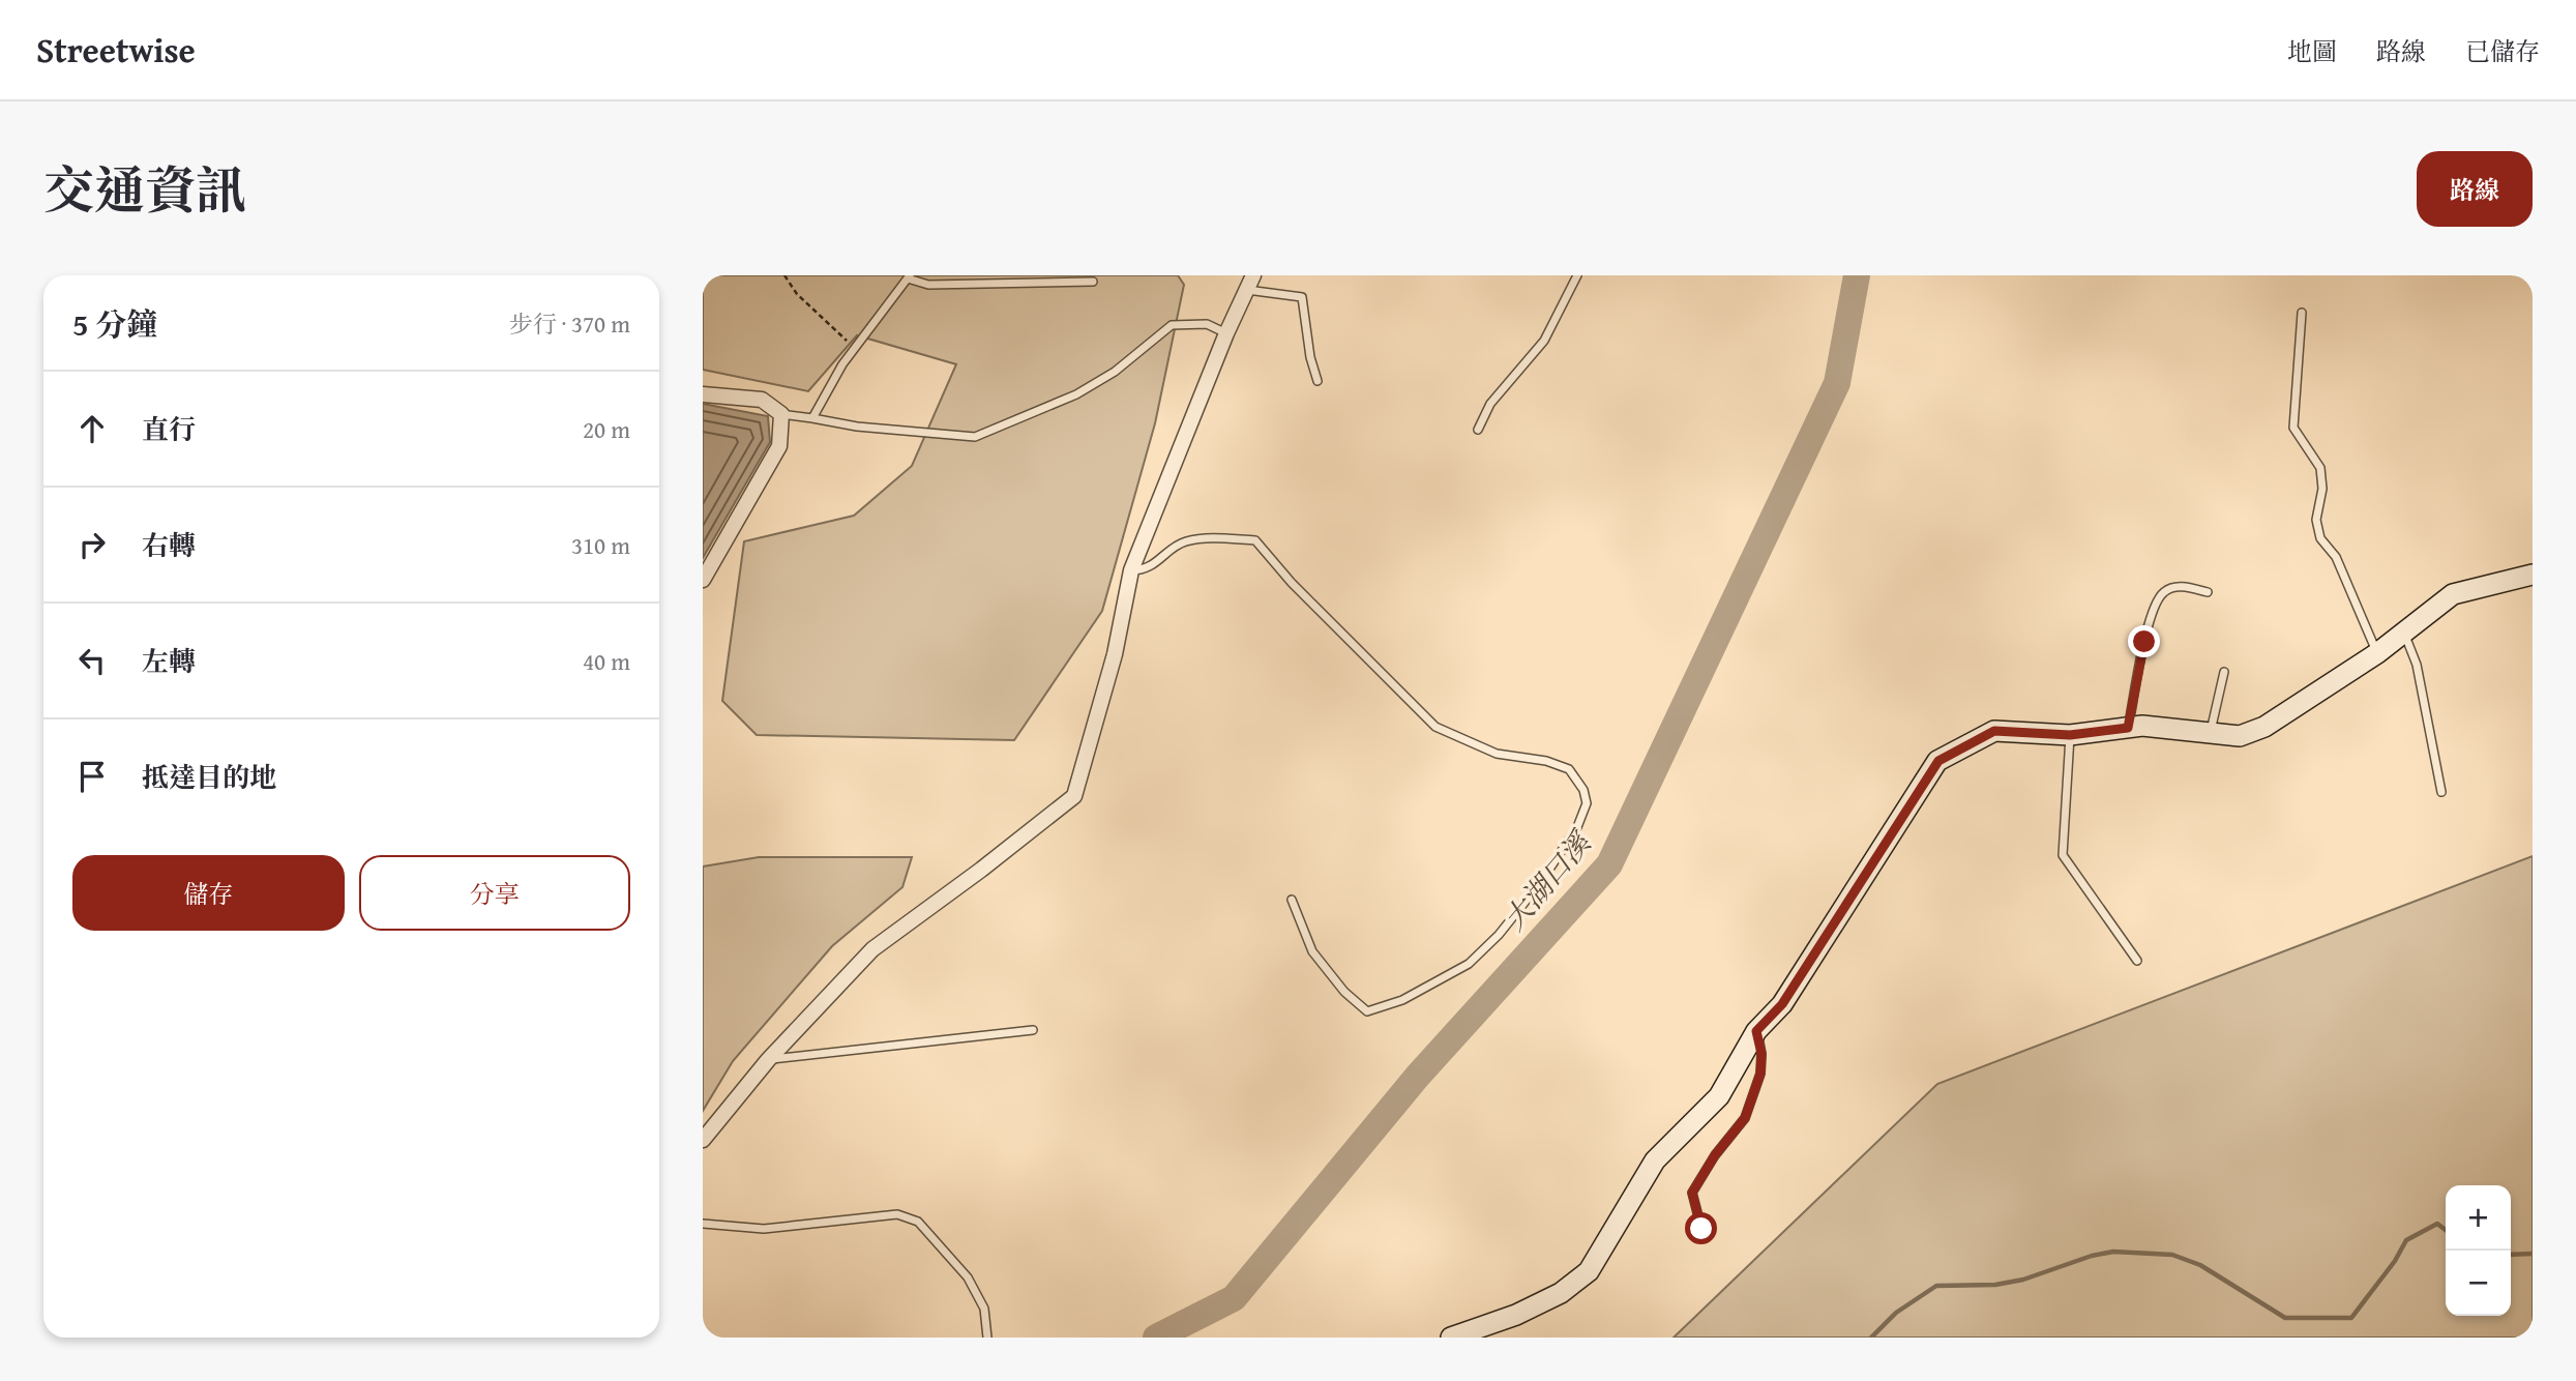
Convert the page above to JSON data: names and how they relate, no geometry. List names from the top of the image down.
{
  "water": ["大湖口溪"],
  "page": {
    "header": "Streetwise",
    "nav": ["地圖", "路線", "已儲存"],
    "title": "交通資訊",
    "buttons": [
      "路線",
      ["儲存", "分享"]
    ],
    "heading": ["5 分鐘", "步行 · 370 m"],
    "list": [
      ["直行", "20 m"],
      ["右轉", "310 m"],
      ["左轉", "40 m"],
      "抵達目的地"
    ],
    "map_buttons": ["+", "−"]
  }
}
